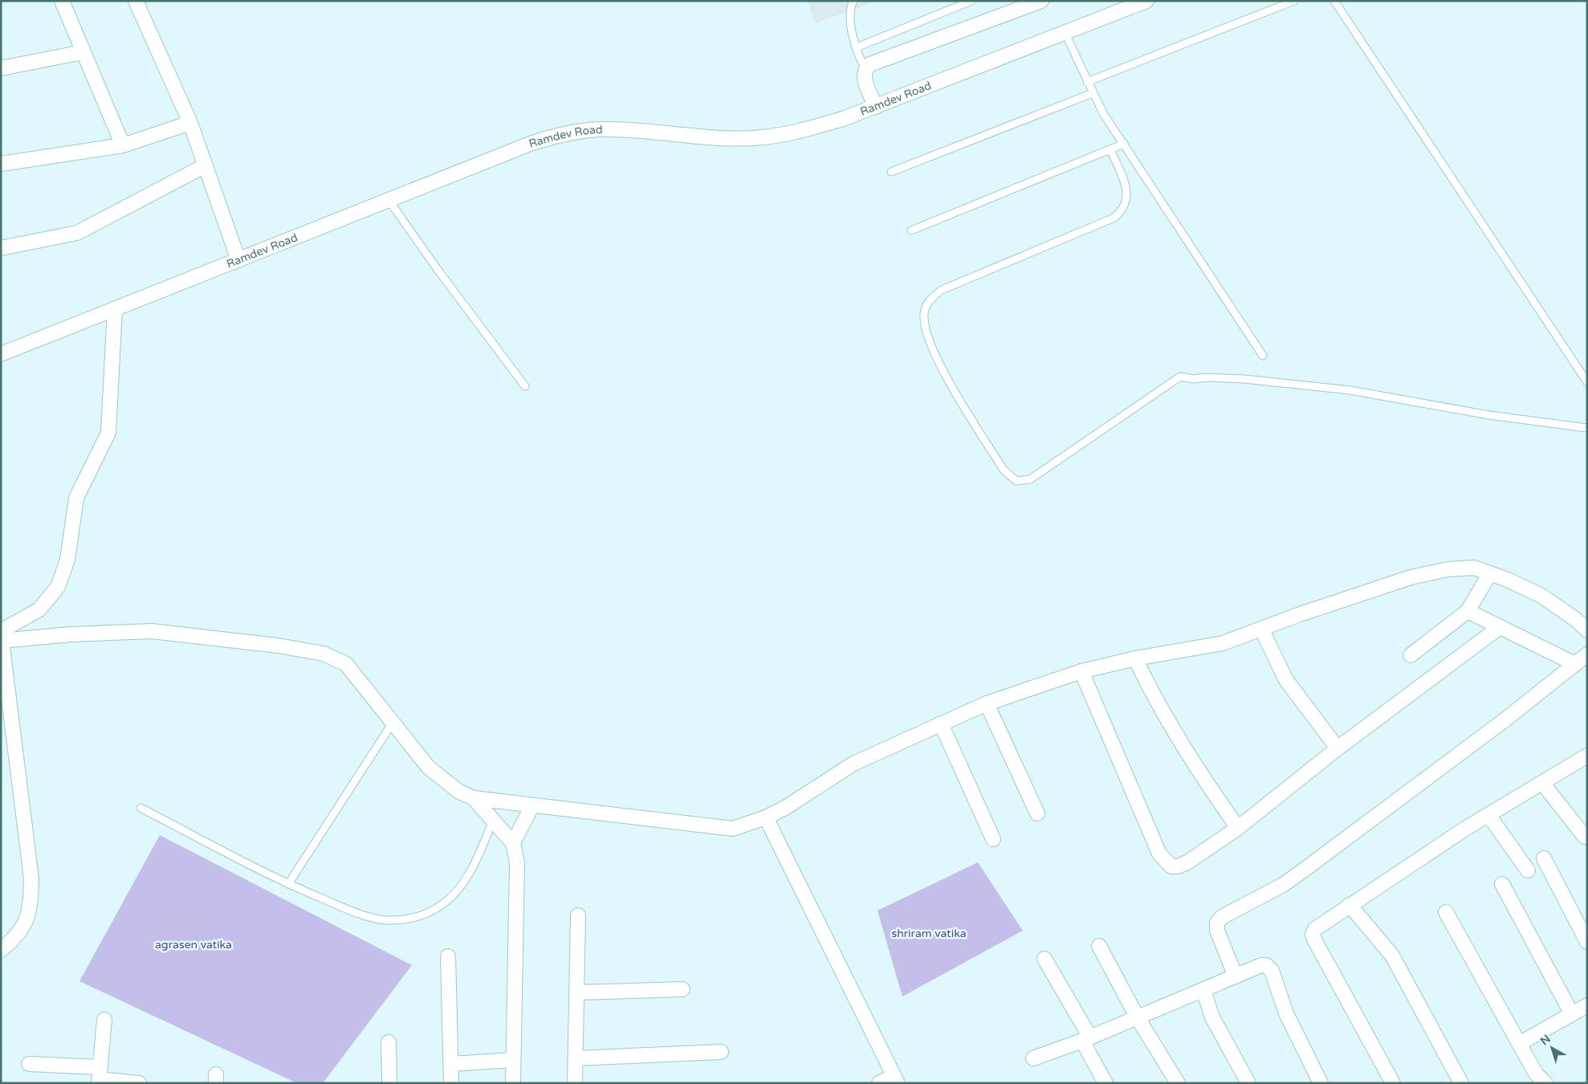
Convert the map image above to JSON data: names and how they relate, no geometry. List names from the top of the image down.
{
  "streets": {
    "street": ["Ramdev Road"]
  },
  "parks": ["shriram vatika", "agrasen vatika"],
  "north": "top left"
}
